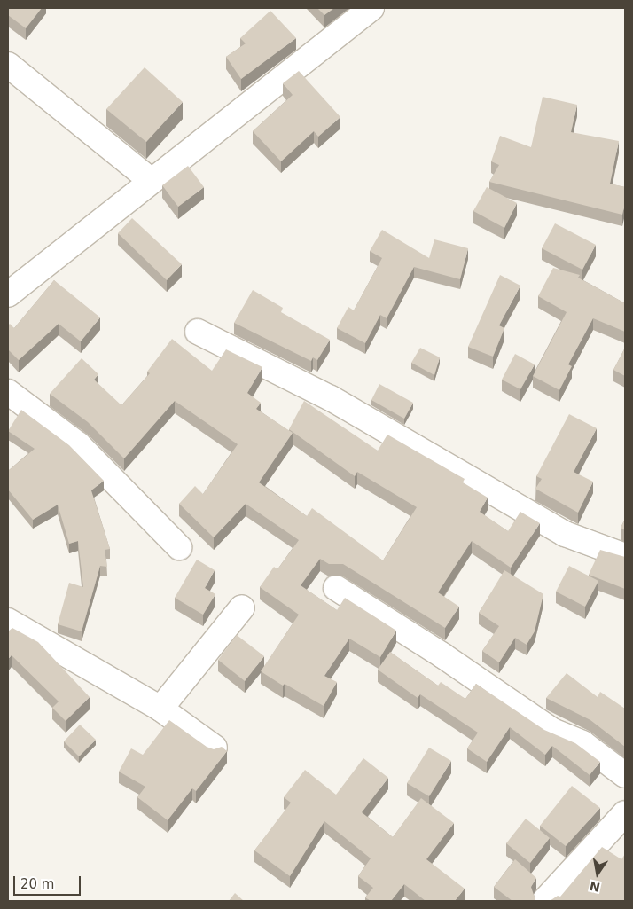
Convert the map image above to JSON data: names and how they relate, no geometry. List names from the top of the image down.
{
  "scale_bar": "20 m",
  "north": "bottom"
}
